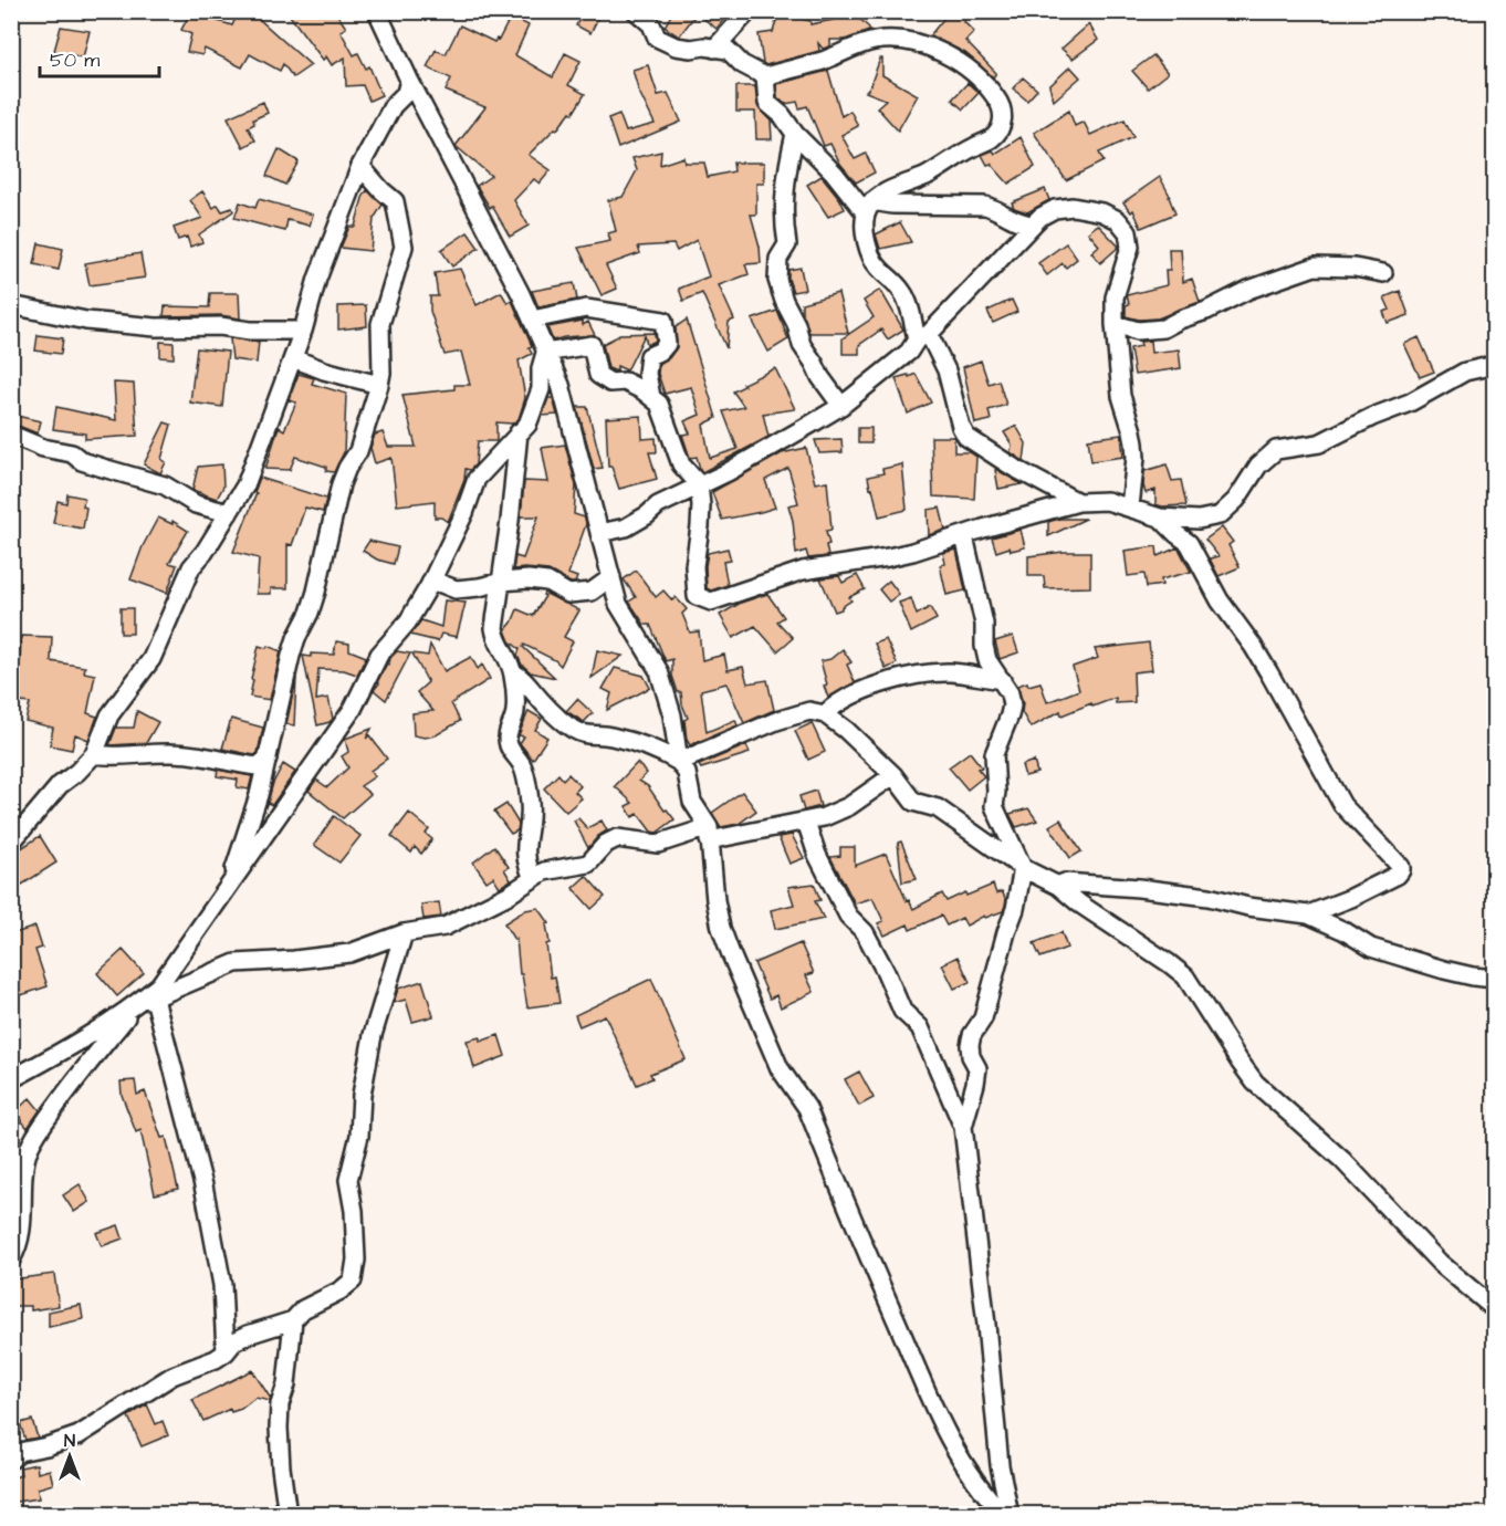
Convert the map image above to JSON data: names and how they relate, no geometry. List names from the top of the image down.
{
  "scale_bar": "50 m",
  "north": "top"
}
